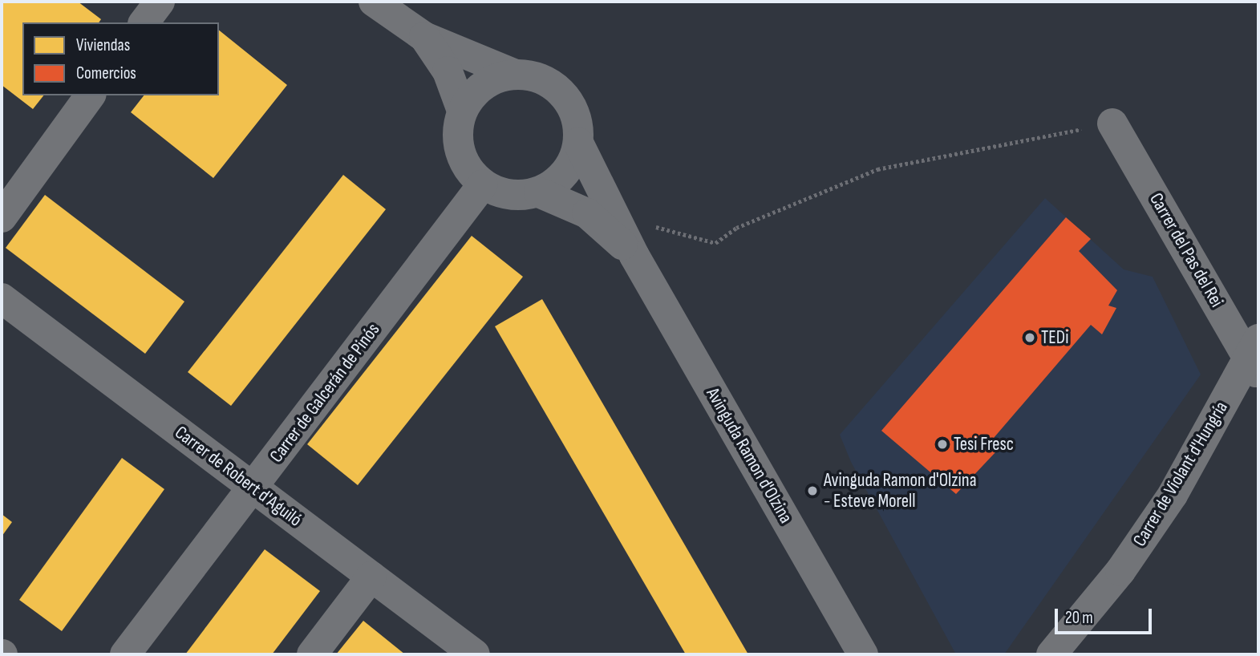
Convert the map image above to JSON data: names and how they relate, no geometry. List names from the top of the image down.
{
  "streets": {
    "street": [
      "Carrer del Pas del Rei",
      "Carrer de Galcerán de Pinós",
      "Avinguda Ramon d'Olzina",
      "Carrer de Violant d'Hungría",
      "Carrer de Robert d'Aguiló"
    ]
  },
  "crossings": [
    ["Carrer del Pas del Rei", "Carrer de Violant d'Hungría"],
    ["Carrer de Galcerán de Pinós", "Avinguda Ramon d'Olzina"],
    ["Carrer de Galcerán de Pinós", "Carrer de Robert d'Aguiló"]
  ],
  "places": ["TEDi", "Tesi Fresc", "Avinguda Ramon d'Olzina - Esteve Morell"],
  "legend": ["Viviendas", "Comercios"],
  "scale_bar": "20 m"
}
